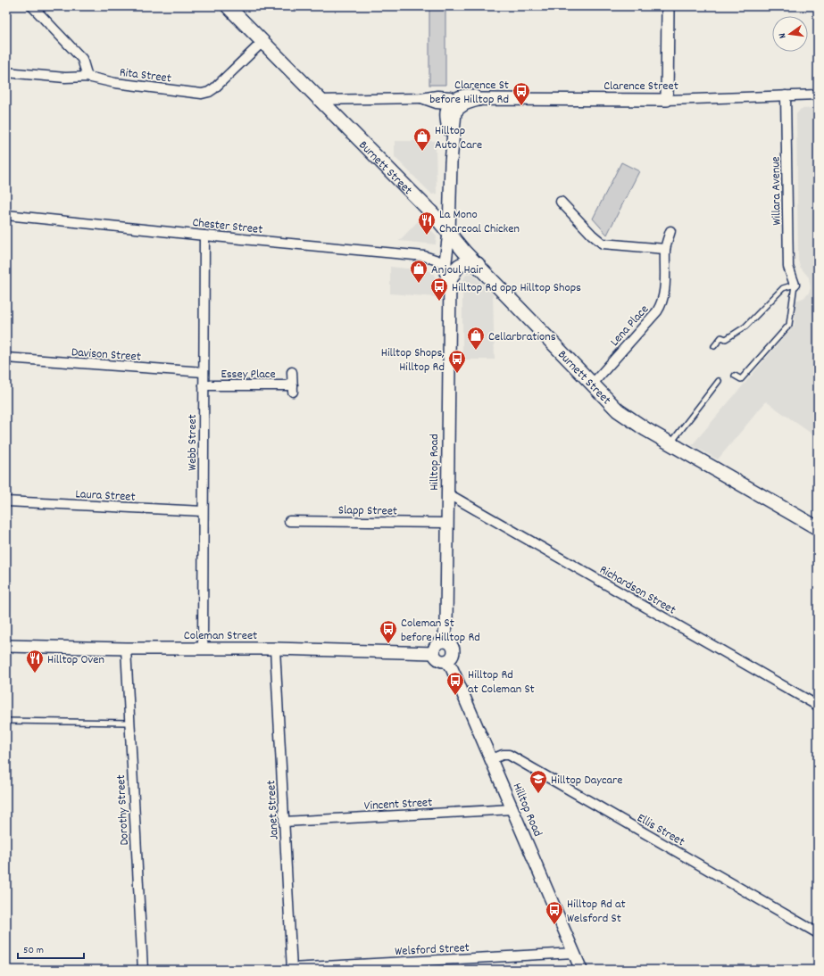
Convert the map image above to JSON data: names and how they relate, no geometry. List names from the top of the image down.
{
  "streets": {
    "main road": ["Burnett Street"],
    "street": [
      "Rita Street",
      "Clarence Street",
      "Willara Avenue",
      "Chester Street",
      "Lena Place",
      "Davison Street",
      "Essey Place",
      "Webb Street",
      "Hilltop Road",
      "Laura Street",
      "Slapp Street",
      "Richardson Street",
      "Coleman Street",
      "Vincent Street",
      "Dorothy Street",
      "Janet Street",
      "Ellis Street",
      "Welsford Street"
    ]
  },
  "crossings": [
    ["Rita Street", "Burnett Street"],
    ["Clarence Street", "Burnett Street"],
    ["Clarence Street", "Willara Avenue"],
    ["Clarence Street", "Hilltop Road"],
    ["Burnett Street", "Lena Place"],
    ["Burnett Street", "Hilltop Road"],
    ["Chester Street", "Webb Street"],
    ["Chester Street", "Hilltop Road"],
    ["Davison Street", "Webb Street"],
    ["Essey Place", "Webb Street"],
    ["Webb Street", "Laura Street"],
    ["Webb Street", "Coleman Street"],
    ["Hilltop Road", "Slapp Street"],
    ["Hilltop Road", "Richardson Street"],
    ["Hilltop Road", "Coleman Street"],
    ["Hilltop Road", "Vincent Street"],
    ["Hilltop Road", "Ellis Street"],
    ["Hilltop Road", "Welsford Street"],
    ["Coleman Street", "Dorothy Street"],
    ["Coleman Street", "Janet Street"],
    ["Vincent Street", "Janet Street"],
    ["Janet Street", "Welsford Street"]
  ],
  "places": {
    "bus stop": [
      "Clarence St before Hilltop Rd",
      "Hilltop Rd opp Hilltop Shops",
      "Hilltop Shops, Hilltop Rd",
      "Coleman St before Hilltop Rd",
      "Hilltop Rd at Coleman St",
      "Hilltop Rd at Welsford St"
    ],
    "shop": ["Hilltop Auto Care", "Anjoul Hair", "Cellarbrations"],
    "restaurant": ["La Mono Charcoal Chicken", "Hilltop Oven"],
    "school or university": ["Hilltop Daycare"]
  },
  "scale_bar": "50 m",
  "north": "left"
}
